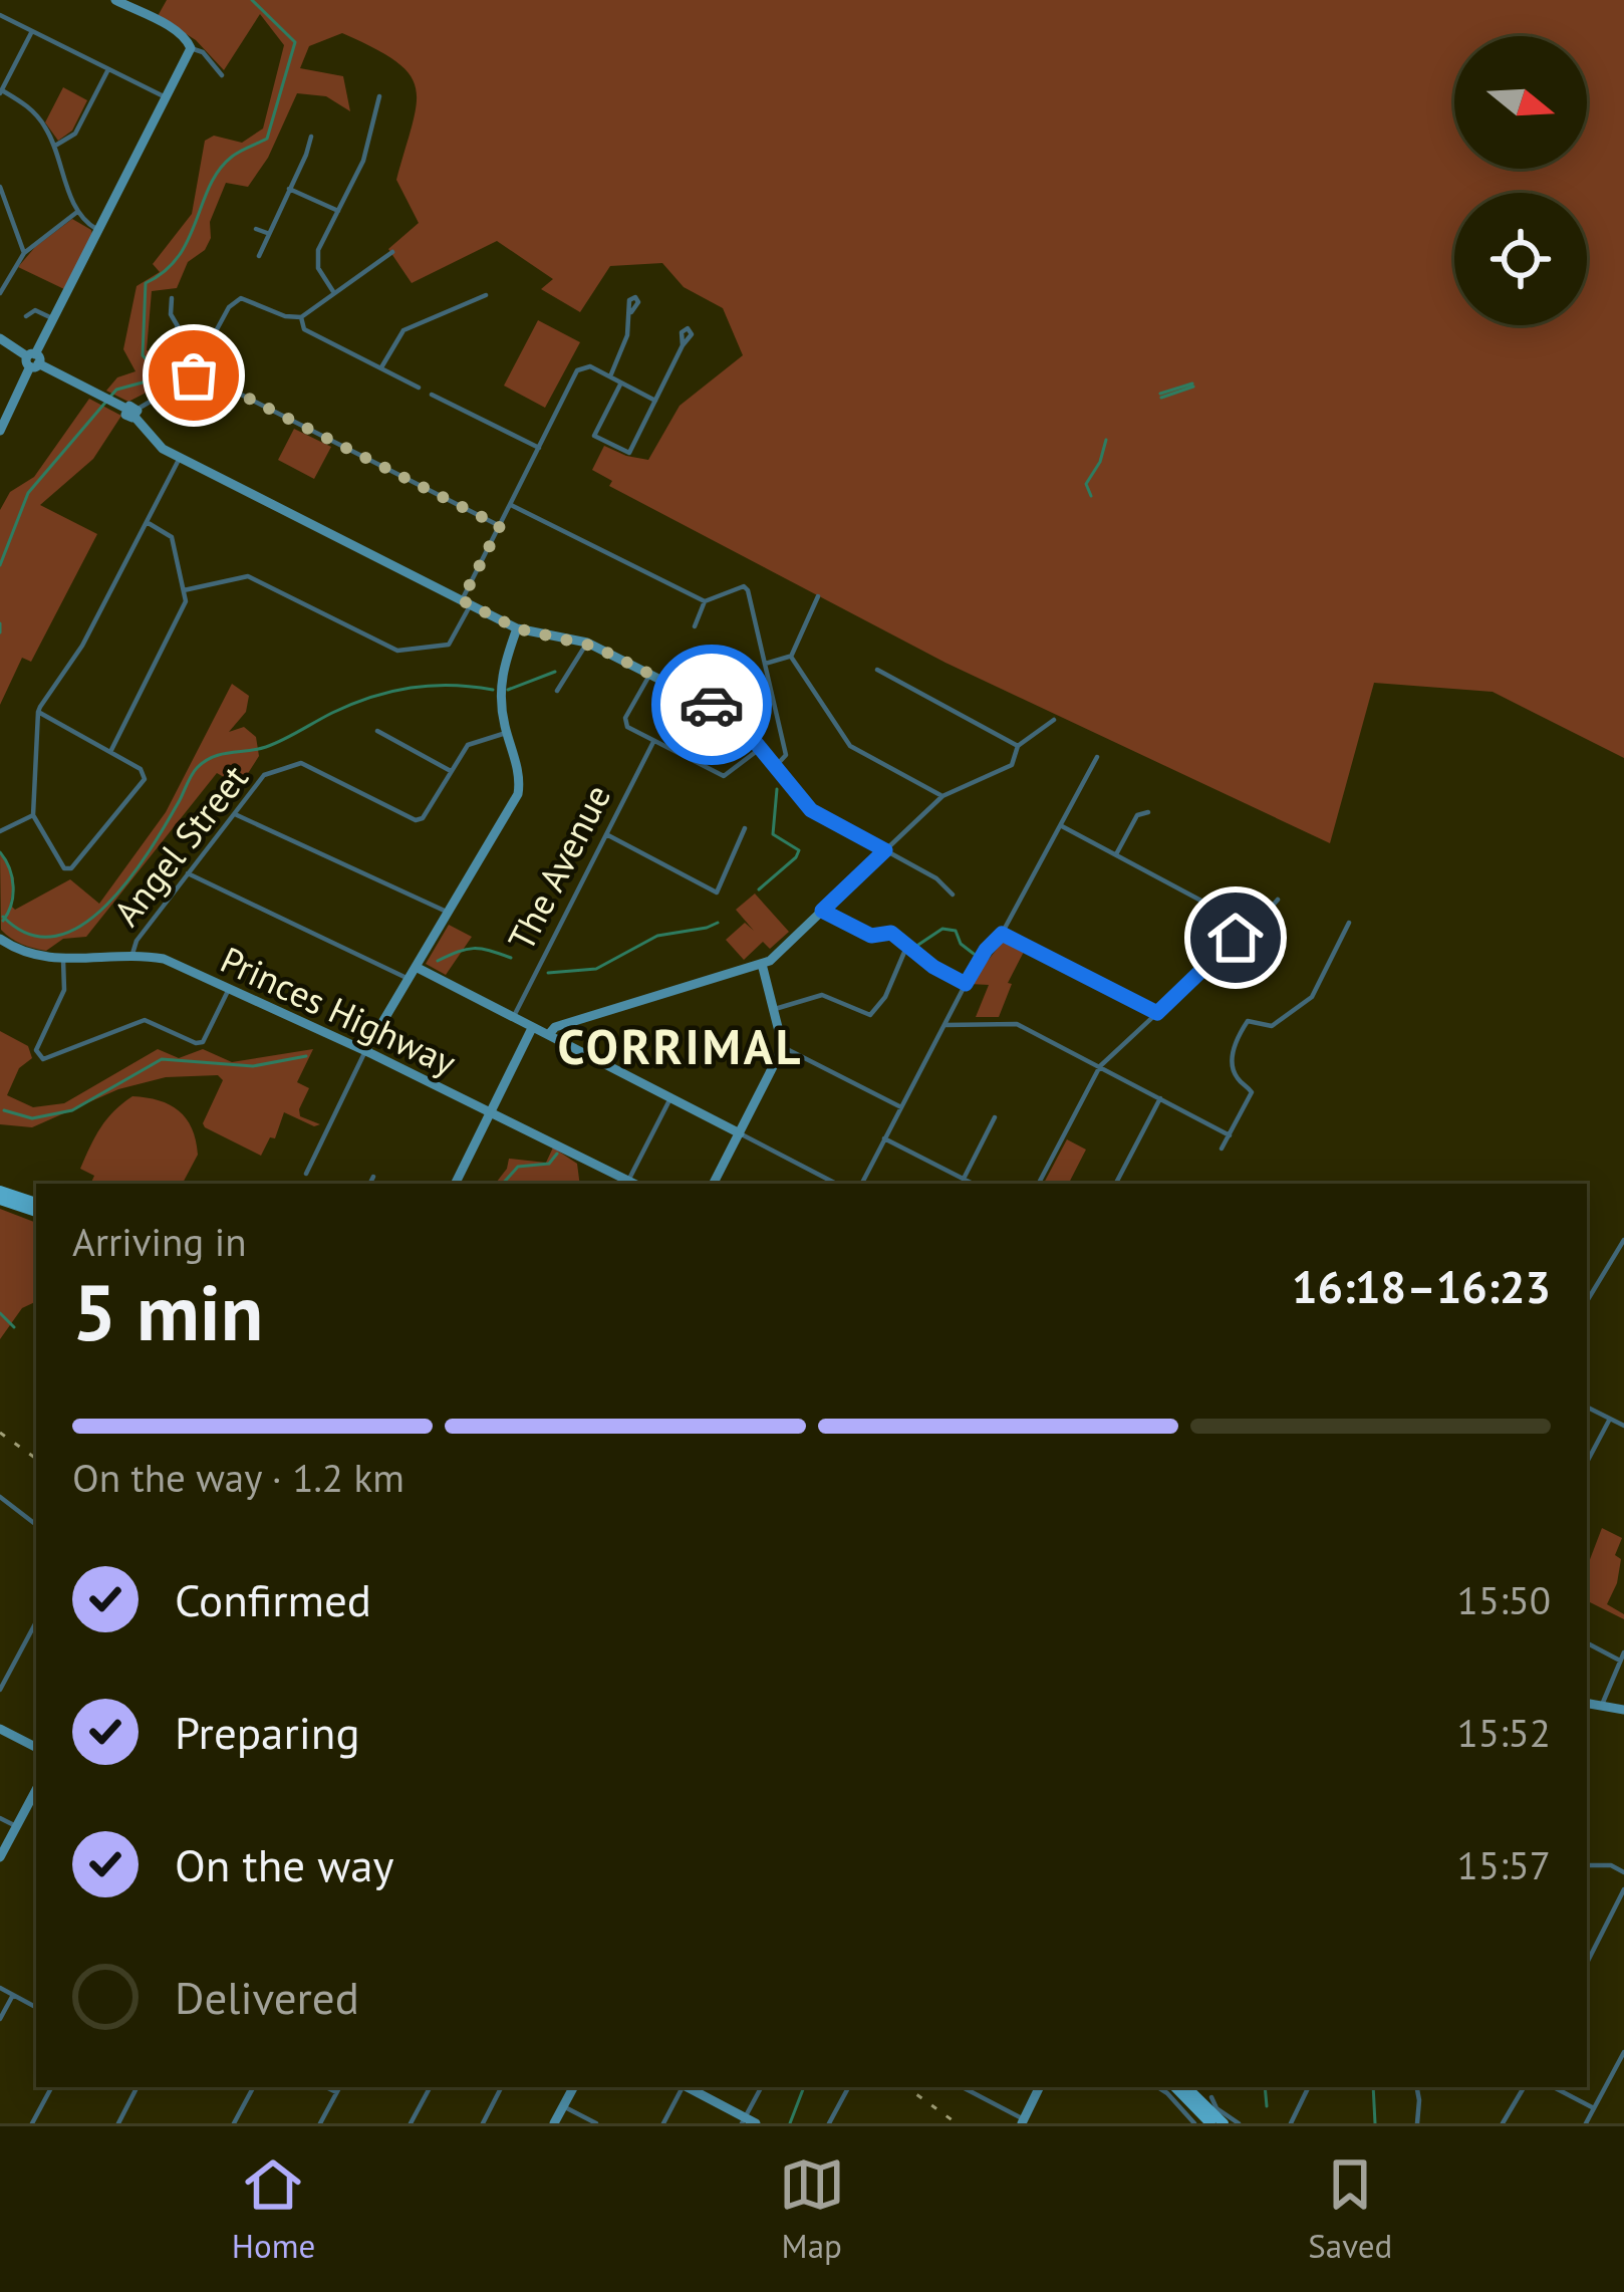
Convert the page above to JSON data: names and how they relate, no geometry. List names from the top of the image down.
{
  "streets": {
    "main road": ["Princes Highway"],
    "street": ["Angel Street", "The Avenue"]
  },
  "crossings": [
    ["Angel Street", "Princes Highway"]
  ],
  "districts": ["CORRIMAL"],
  "north": "right",
  "page": {
    "heading": ["5 min", "Arriving in", "16:18–16:23"],
    "bar": "On the way · 1.2 km",
    "list": [
      ["Confirmed", "15:50"],
      ["Preparing", "15:52"],
      ["On the way", "15:57"],
      "Delivered"
    ],
    "tabs": ["Home", "Map", "Saved"]
  }
}
